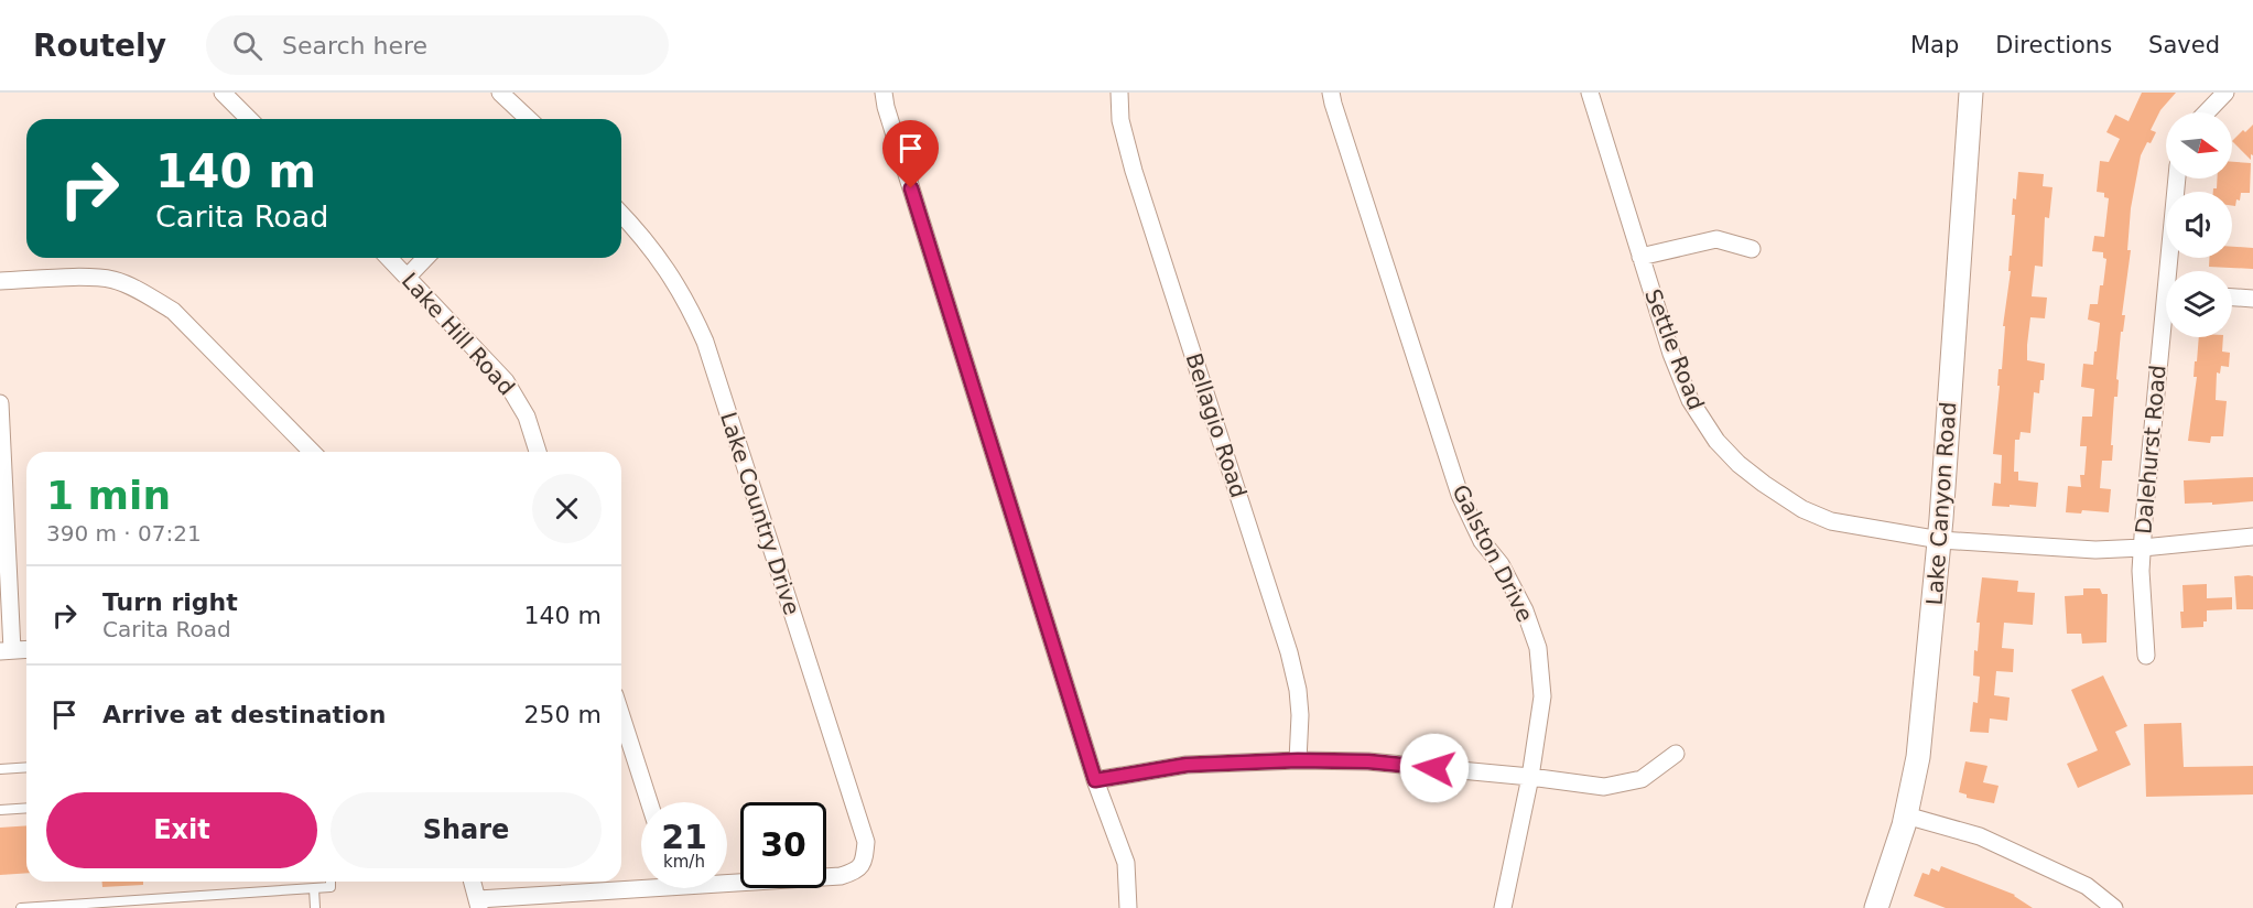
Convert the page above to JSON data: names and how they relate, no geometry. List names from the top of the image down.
{
  "streets": {
    "street": [
      "Lake Hill Road",
      "Settle Road",
      "Bellagio Road",
      "Dalehurst Road",
      "Lake Canyon Road",
      "Lake Country Drive",
      "Galston Drive"
    ]
  },
  "crossings": [
    ["Settle Road", "Dalehurst Road"],
    ["Settle Road", "Lake Canyon Road"]
  ],
  "north": "right",
  "page": {
    "header": "Routely",
    "search": "Search here",
    "nav": ["Map", "Directions", "Saved"],
    "turn": ["140 m", "Carita Road"],
    "heading": ["1 min", "390 m · 07:21"],
    "list": [
      {
        "name": "Turn right",
        "note": "Carita Road",
        "value": "140 m"
      },
      {
        "name": "Arrive at destination",
        "value": "250 m"
      }
    ],
    "buttons": ["Exit", "Share"],
    "speed": "21 km/h",
    "limit": "30"
  }
}
